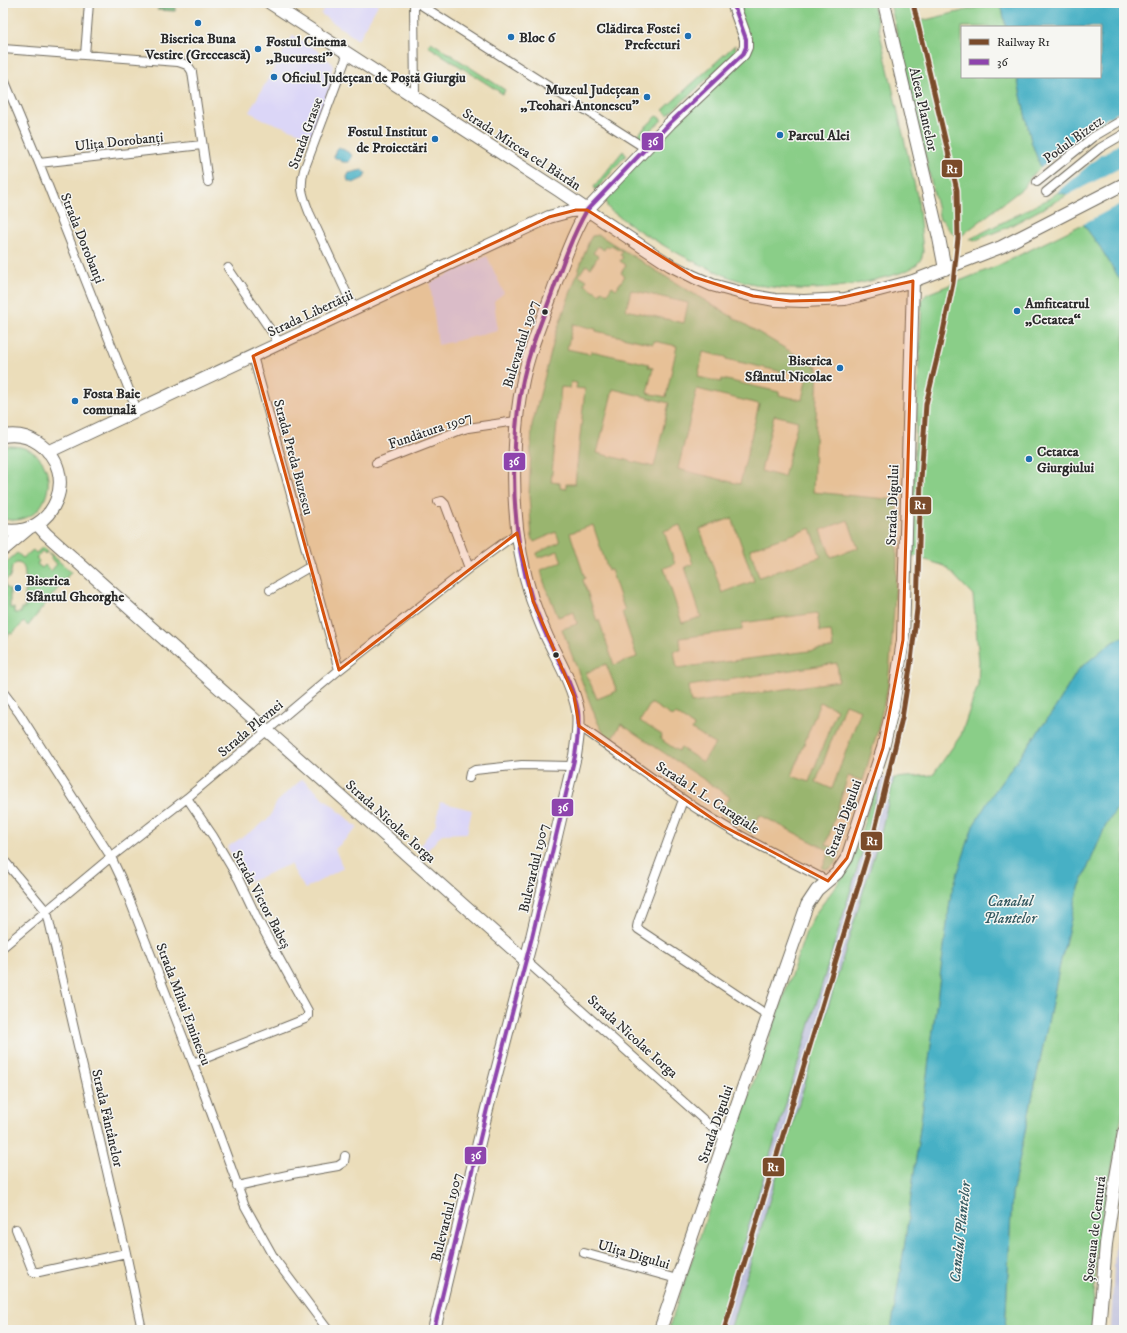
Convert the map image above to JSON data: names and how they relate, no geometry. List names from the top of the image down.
{
  "streets": {
    "street": [
      "Aleea Plantelor",
      "Strada Grasse",
      "Podul Bizetz",
      "Ulița Dorobanți",
      "Strada Mircea cel Bătrân",
      "Strada Dorobanți",
      "Strada Libertății",
      "Bulevardul 1907",
      "Fundătura 1907",
      "Strada Preda Buzescu",
      "Strada Digului",
      "Strada Plevnei",
      "Strada I. L. Caragiale",
      "Strada Nicolae Iorga",
      "Strada Victor Babeș",
      "Strada Mihai Eminescu",
      "Strada Fântânelor",
      "Șoseaua de Centură",
      "Ulița Digului"
    ]
  },
  "crossings": [
    ["Aleea Plantelor", "Strada Mircea cel Bătrân"],
    ["Strada Grasse", "Strada Mircea cel Bătrân"],
    ["Strada Grasse", "Strada Libertății"],
    ["Ulița Dorobanți", "Strada Dorobanți"],
    ["Strada Mircea cel Bătrân", "Strada Libertății"],
    ["Strada Mircea cel Bătrân", "Bulevardul 1907"],
    ["Strada Mircea cel Bătrân", "Strada Digului"],
    ["Strada Dorobanți", "Strada Libertății"],
    ["Strada Libertății", "Bulevardul 1907"],
    ["Strada Libertății", "Strada Preda Buzescu"],
    ["Bulevardul 1907", "Fundătura 1907"],
    ["Bulevardul 1907", "Strada Plevnei"],
    ["Bulevardul 1907", "Strada I. L. Caragiale"],
    ["Bulevardul 1907", "Strada Nicolae Iorga"],
    ["Strada Preda Buzescu", "Strada Plevnei"],
    ["Strada Digului", "Strada I. L. Caragiale"],
    ["Strada Digului", "Strada Nicolae Iorga"],
    ["Strada Digului", "Ulița Digului"],
    ["Strada Plevnei", "Strada Nicolae Iorga"],
    ["Strada Plevnei", "Strada Victor Babeș"],
    ["Strada Plevnei", "Strada Mihai Eminescu"],
    ["Strada Plevnei", "Strada Fântânelor"],
    ["Strada Victor Babeș", "Strada Mihai Eminescu"]
  ],
  "water": ["Canalul Plantelor"],
  "places": [
    "Biserica Buna Vestire (Grecească)",
    "Clădirea Fostei Prefecturi",
    "Bloc 6",
    "Fostul Cinema ,,Bucuresti\"",
    "Oficiul Județean de Poștă Giurgiu",
    "Muzeul Județean „Teohari Antonescu”",
    "Parcul Alei",
    "Fostul Institut de Proiectări",
    "Amfiteatrul „Cetatea“",
    "Biserica Sfântul Nicolae",
    "Fosta Baie comunală",
    "Cetatea Giurgiului",
    "Biserica Sfântul Gheorghe"
  ],
  "lines": ["rail line R1", "transit line 36"],
  "legend": ["Railway R1", "36"]
}
